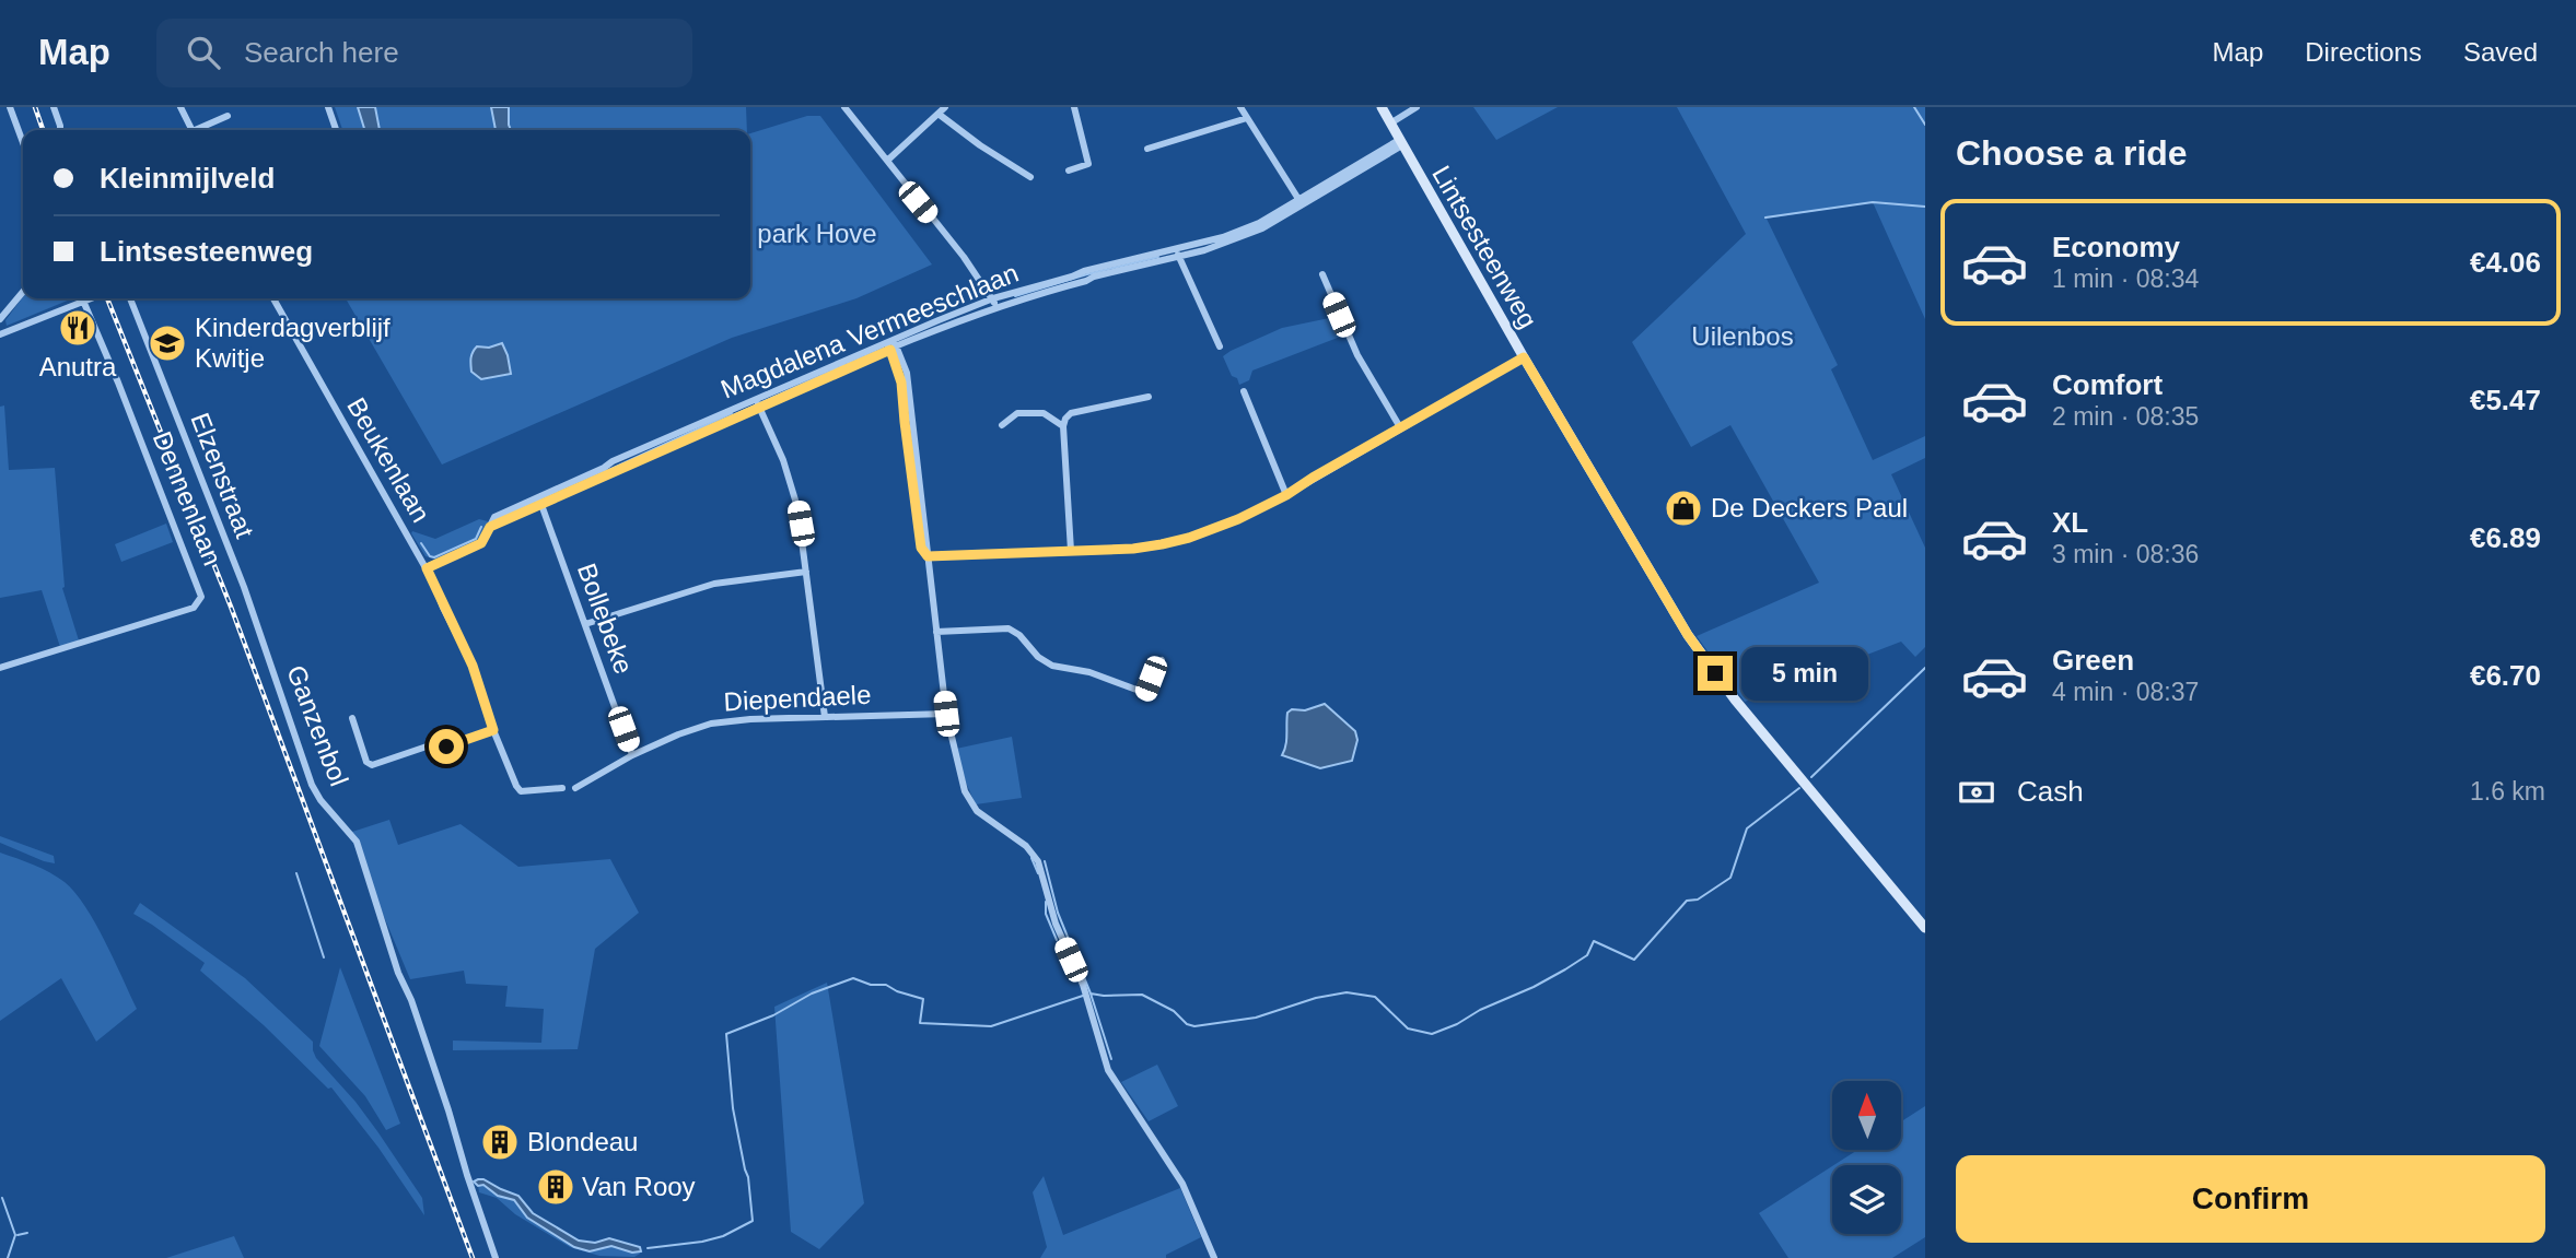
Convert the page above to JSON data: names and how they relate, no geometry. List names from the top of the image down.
{
  "streets": {
    "street": [
      "Lintsesteenweg",
      "Magdalena Vermeeschlaan",
      "Beukenlaan",
      "Elzenstraat",
      "Dennenlaan",
      "Bollebeke",
      "Diependaele",
      "Ganzenbol"
    ]
  },
  "crossings": [
    ["Lintsesteenweg", "Magdalena Vermeeschlaan"],
    ["Magdalena Vermeeschlaan", "Beukenlaan"],
    ["Magdalena Vermeeschlaan", "Bollebeke"],
    ["Elzenstraat", "Ganzenbol"],
    ["Bollebeke", "Diependaele"]
  ],
  "parks": ["park Hove", "Uilenbos"],
  "places": {
    "restaurant": ["Anutra"],
    "school or university": ["Kinderdagverblijf Kwitje"],
    "shop": ["De Deckers Paul"],
    "building": ["Blondeau", "Van Rooy"]
  },
  "north": "top",
  "page": {
    "header": "Map",
    "search": "Search here",
    "nav": ["Map", "Directions", "Saved"],
    "heading": "Choose a ride",
    "banner": ["Kleinmijlveld", "Lintsesteenweg"],
    "list": [
      {
        "name": "Economy",
        "note": "1 min · 08:34",
        "value": "€4.06"
      },
      {
        "name": "Comfort",
        "note": "2 min · 08:35",
        "value": "€5.47"
      },
      {
        "name": "XL",
        "note": "3 min · 08:36",
        "value": "€6.89"
      },
      {
        "name": "Green",
        "note": "4 min · 08:37",
        "value": "€6.70"
      }
    ],
    "bubble": "5 min",
    "pay": ["Cash", "1.6 km"],
    "buttons": "Confirm"
  }
}
